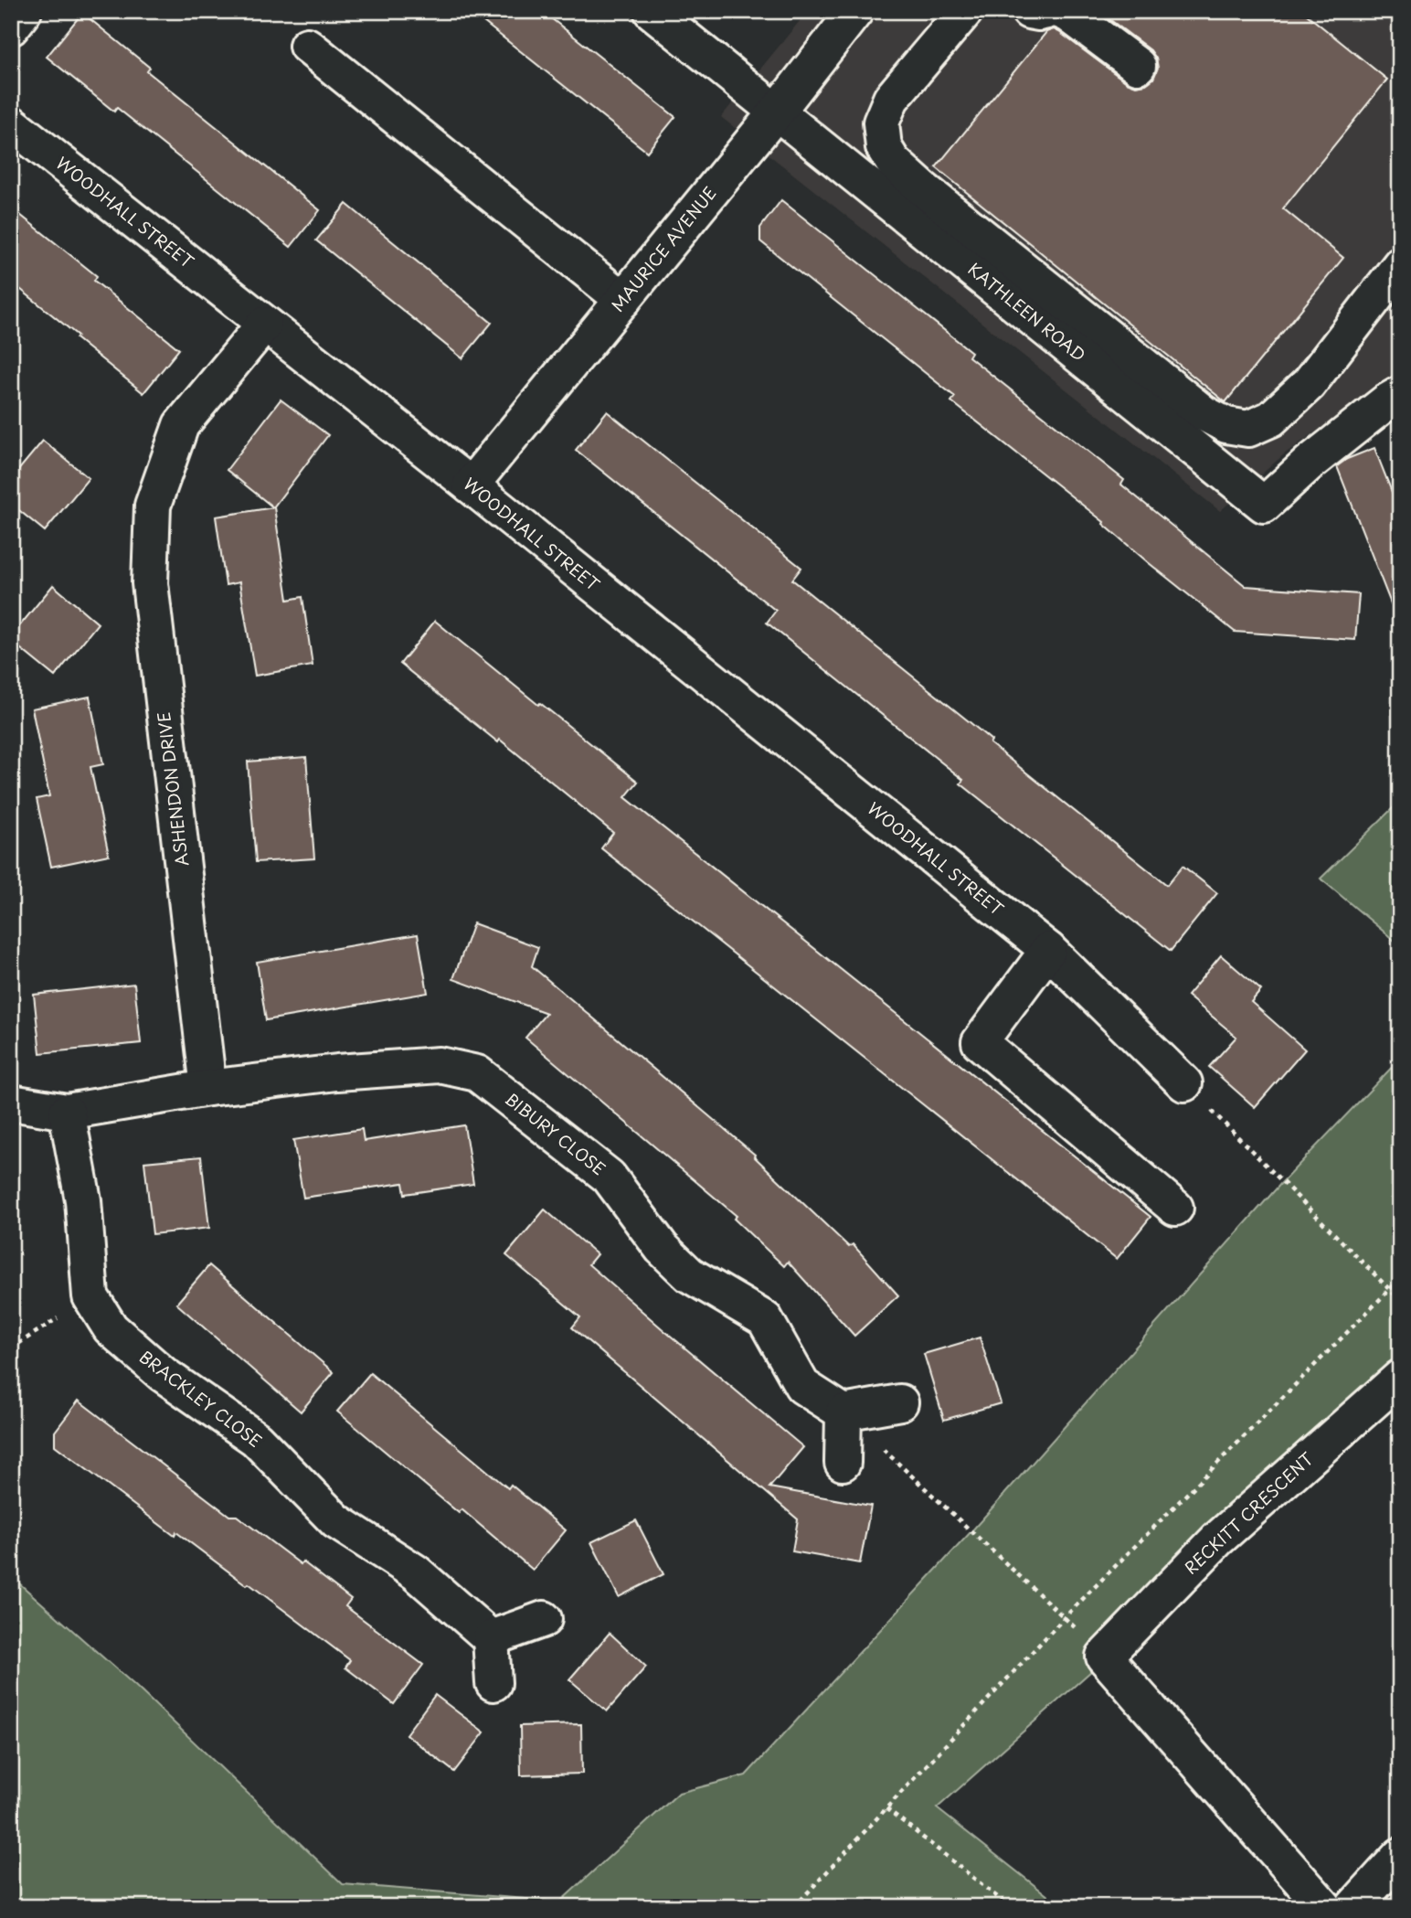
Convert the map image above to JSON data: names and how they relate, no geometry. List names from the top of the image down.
{
  "streets": {
    "street": [
      "WOODHALL STREET",
      "MAURICE AVENUE",
      "KATHLEEN ROAD",
      "ASHENDON DRIVE",
      "BIBURY CLOSE",
      "BRACKLEY CLOSE",
      "RECKITT CRESCENT"
    ]
  },
  "crossings": [
    ["WOODHALL STREET", "MAURICE AVENUE"],
    ["WOODHALL STREET", "ASHENDON DRIVE"],
    ["MAURICE AVENUE", "KATHLEEN ROAD"],
    ["ASHENDON DRIVE", "BIBURY CLOSE"]
  ]
}
